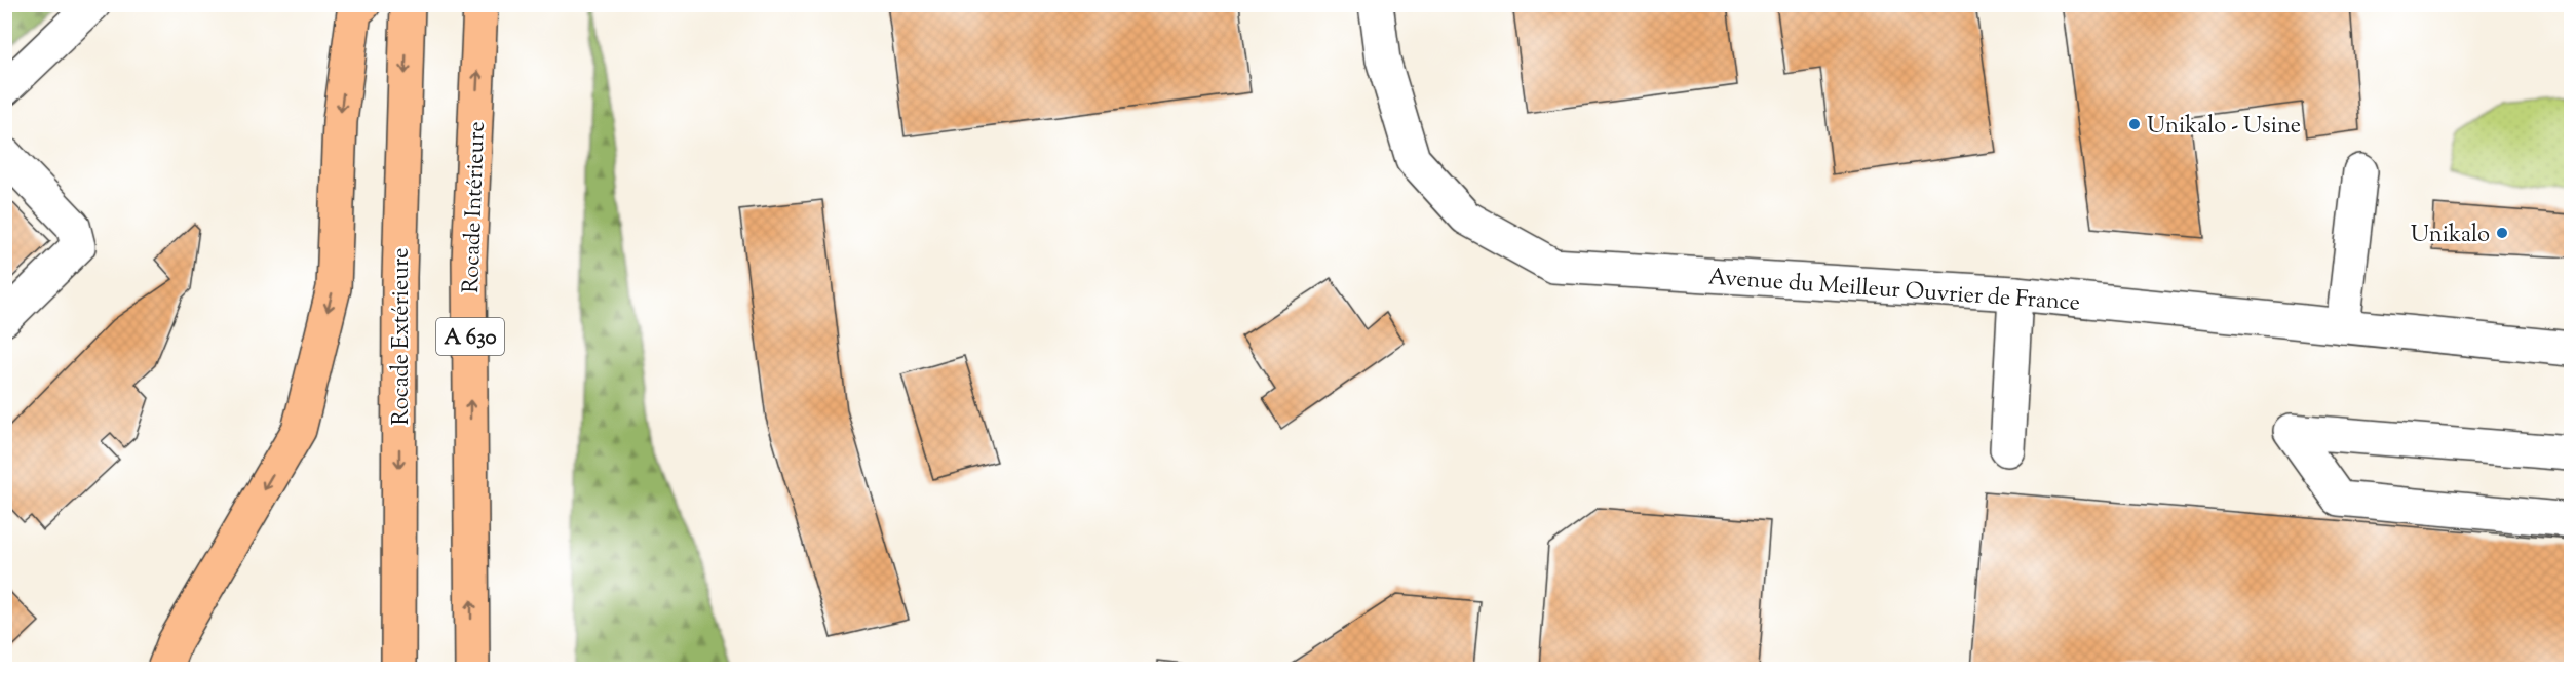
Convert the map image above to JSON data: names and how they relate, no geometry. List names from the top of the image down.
{
  "streets": {
    "highway": ["Rocade Intérieure", "Rocade Extérieure", "A 630"],
    "street": ["Avenue du Meilleur Ouvrier de France"]
  },
  "places": ["Unikalo - Usine", "Unikalo"]
}
